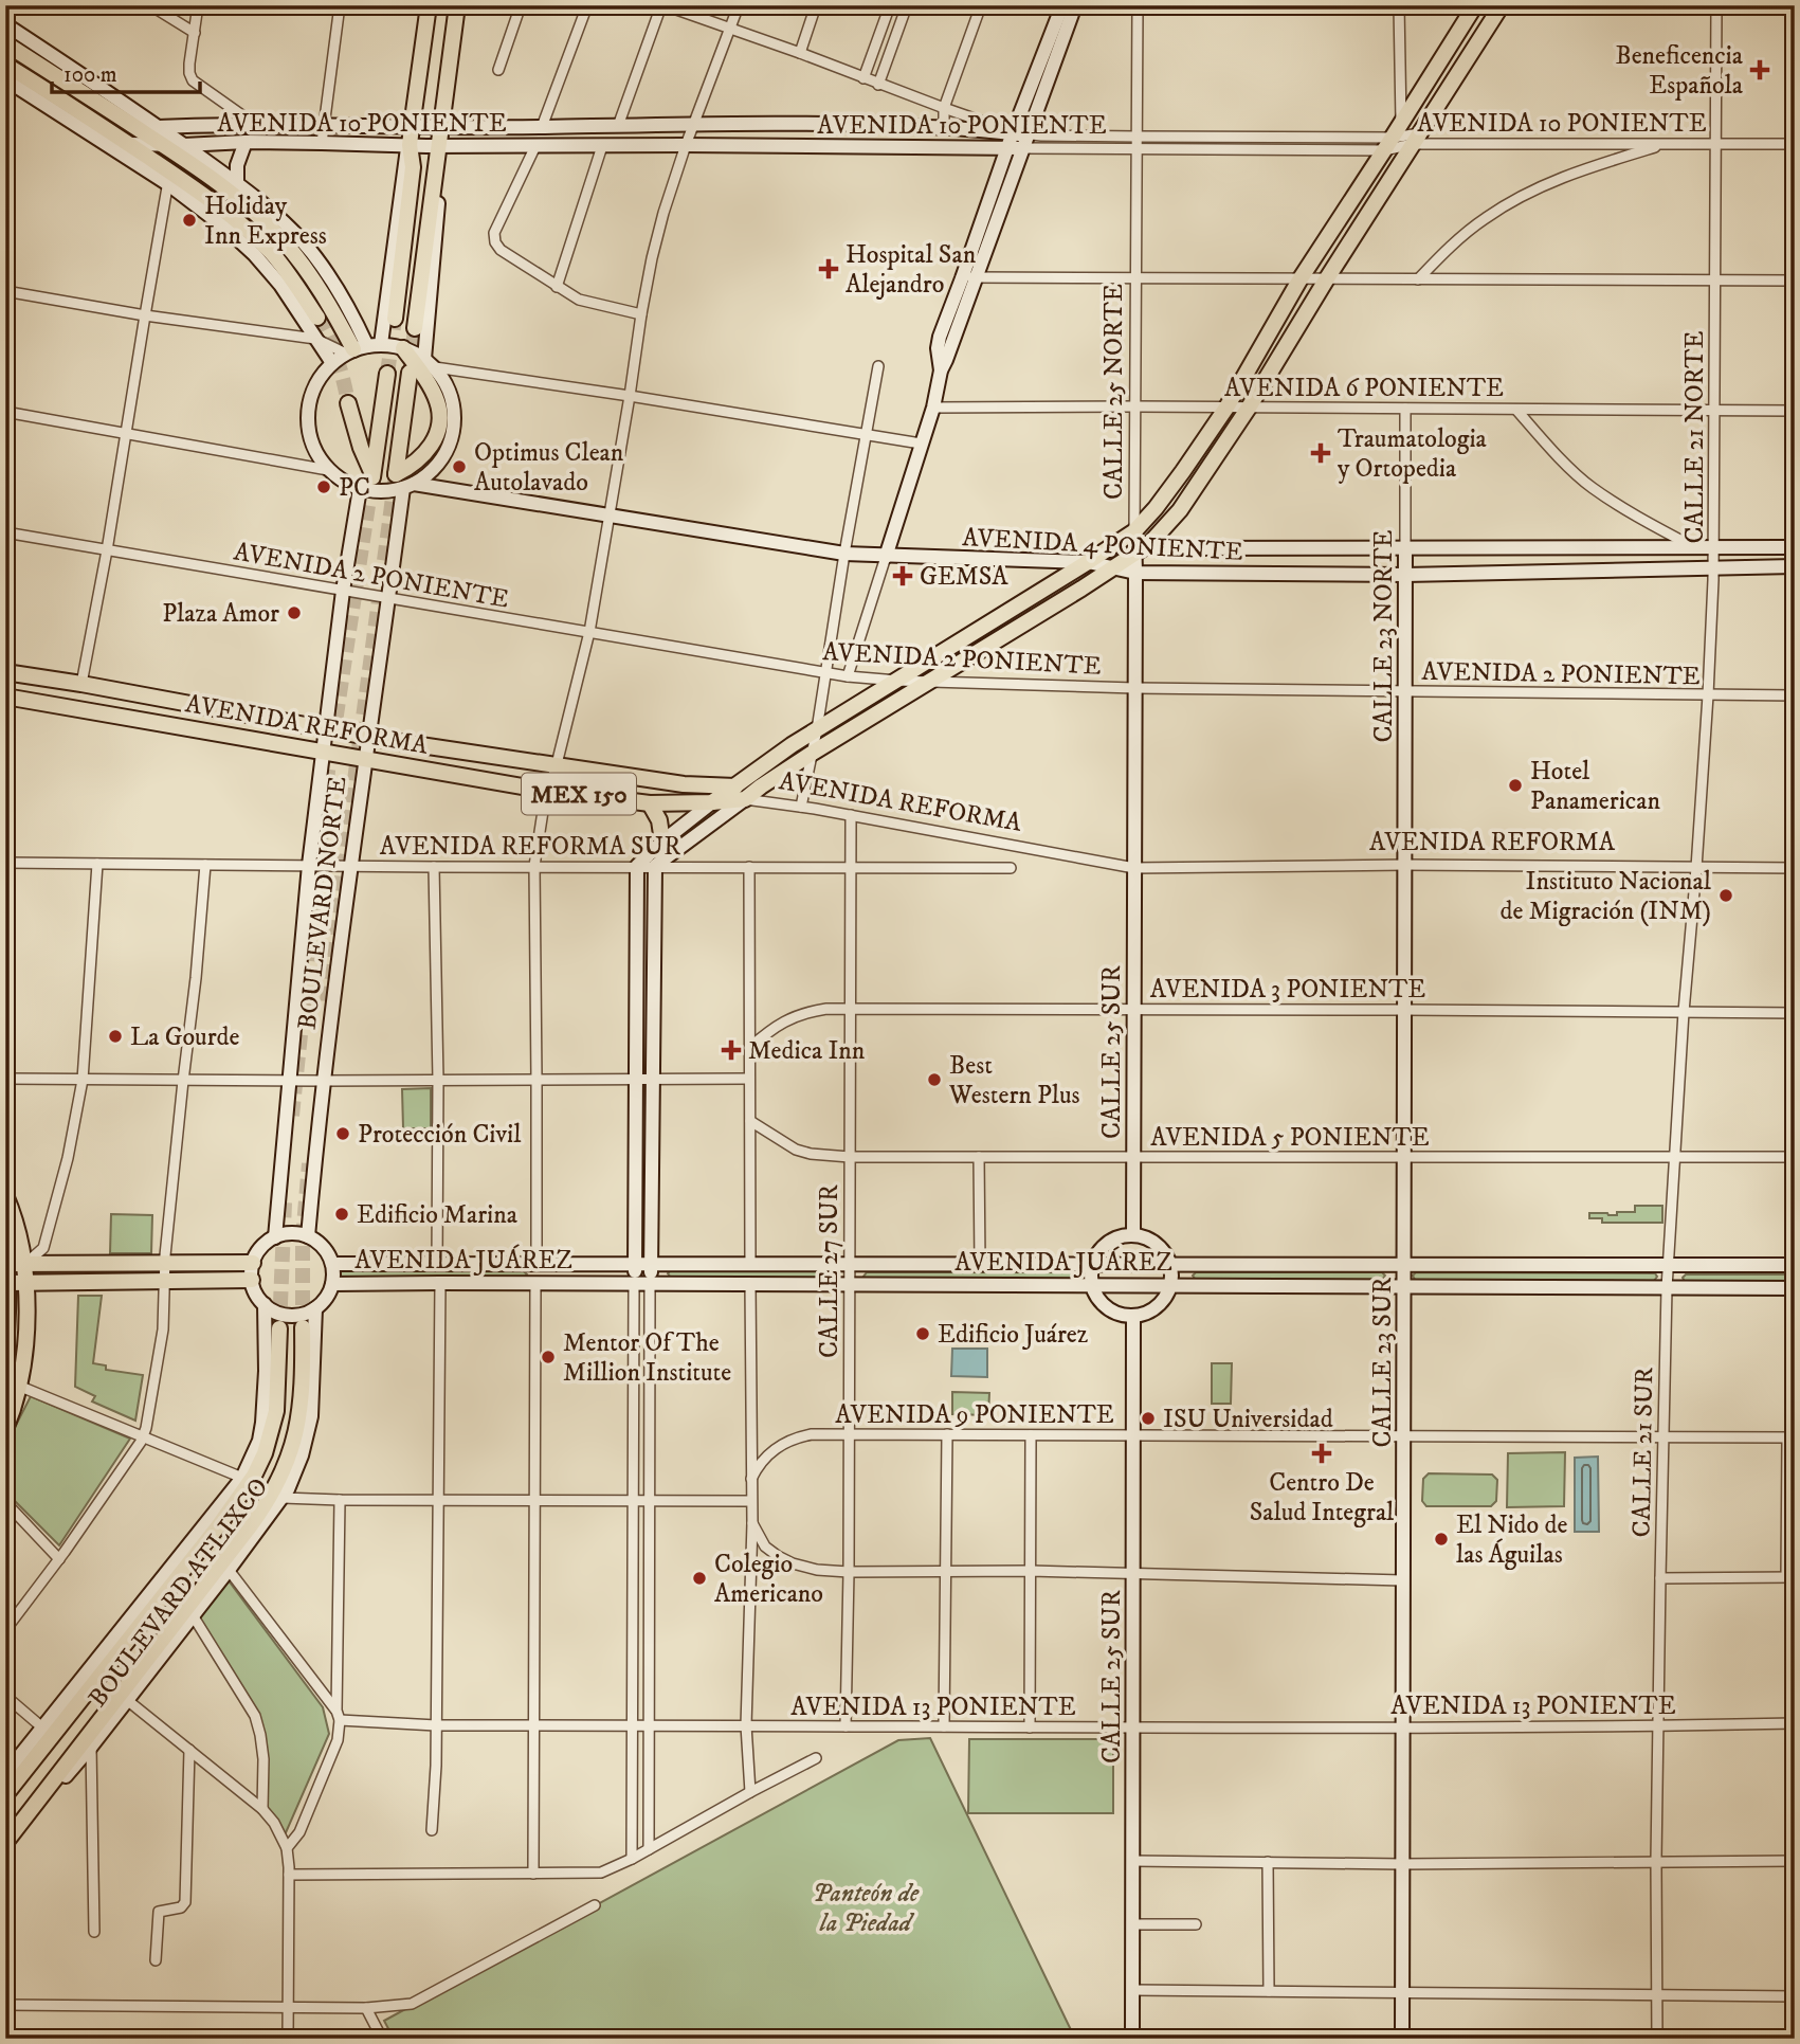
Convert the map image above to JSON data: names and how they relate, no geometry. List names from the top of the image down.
{
  "streets": {
    "main road": [
      "AVENIDA 10 PONIENTE",
      "CALLE 25 NORTE",
      "AVENIDA 4 PONIENTE",
      "CALLE 23 NORTE",
      "AVENIDA REFORMA",
      "MEX 150",
      "BOULEVARD NORTE",
      "CALLE 25 SUR",
      "AVENIDA JUÁREZ",
      "CALLE 23 SUR",
      "BOULEVARD ATLIXCO"
    ],
    "street": [
      "AVENIDA 6 PONIENTE",
      "CALLE 21 NORTE",
      "AVENIDA 2 PONIENTE",
      "AVENIDA REFORMA SUR",
      "AVENIDA 3 PONIENTE",
      "AVENIDA 5 PONIENTE",
      "CALLE 27 SUR",
      "AVENIDA 9 PONIENTE",
      "CALLE 21 SUR",
      "AVENIDA 13 PONIENTE"
    ]
  },
  "crossings": [
    ["AVENIDA 10 PONIENTE", "CALLE 25 NORTE"],
    ["AVENIDA 10 PONIENTE", "CALLE 21 NORTE"],
    ["AVENIDA 6 PONIENTE", "CALLE 25 NORTE"],
    ["AVENIDA 6 PONIENTE", "CALLE 21 NORTE"],
    ["AVENIDA 6 PONIENTE", "CALLE 23 NORTE"],
    ["CALLE 25 NORTE", "AVENIDA 4 PONIENTE"],
    ["CALLE 25 NORTE", "AVENIDA 2 PONIENTE"],
    ["CALLE 25 NORTE", "AVENIDA REFORMA"],
    ["CALLE 25 NORTE", "CALLE 25 SUR"],
    ["CALLE 21 NORTE", "AVENIDA 4 PONIENTE"],
    ["CALLE 21 NORTE", "AVENIDA 2 PONIENTE"],
    ["CALLE 21 NORTE", "AVENIDA REFORMA"],
    ["CALLE 21 NORTE", "CALLE 21 SUR"],
    ["AVENIDA 4 PONIENTE", "CALLE 23 NORTE"],
    ["AVENIDA 4 PONIENTE", "BOULEVARD NORTE"],
    ["AVENIDA 2 PONIENTE", "CALLE 23 NORTE"],
    ["AVENIDA 2 PONIENTE", "BOULEVARD NORTE"],
    ["CALLE 23 NORTE", "AVENIDA REFORMA"],
    ["CALLE 23 NORTE", "CALLE 23 SUR"],
    ["AVENIDA REFORMA", "BOULEVARD NORTE"],
    ["AVENIDA REFORMA", "CALLE 25 SUR"],
    ["AVENIDA REFORMA", "CALLE 27 SUR"],
    ["AVENIDA REFORMA", "CALLE 23 SUR"],
    ["AVENIDA REFORMA", "CALLE 21 SUR"],
    ["AVENIDA REFORMA SUR", "BOULEVARD NORTE"],
    ["AVENIDA REFORMA SUR", "CALLE 27 SUR"],
    ["BOULEVARD NORTE", "AVENIDA JUÁREZ"],
    ["BOULEVARD NORTE", "BOULEVARD ATLIXCO"],
    ["AVENIDA 3 PONIENTE", "CALLE 25 SUR"],
    ["AVENIDA 3 PONIENTE", "CALLE 27 SUR"],
    ["AVENIDA 3 PONIENTE", "CALLE 23 SUR"],
    ["AVENIDA 3 PONIENTE", "CALLE 21 SUR"],
    ["CALLE 25 SUR", "AVENIDA 5 PONIENTE"],
    ["CALLE 25 SUR", "AVENIDA 9 PONIENTE"],
    ["CALLE 25 SUR", "AVENIDA 13 PONIENTE"],
    ["AVENIDA 5 PONIENTE", "CALLE 27 SUR"],
    ["AVENIDA 5 PONIENTE", "CALLE 23 SUR"],
    ["AVENIDA 5 PONIENTE", "CALLE 21 SUR"],
    ["AVENIDA JUÁREZ", "CALLE 27 SUR"],
    ["AVENIDA JUÁREZ", "CALLE 23 SUR"],
    ["AVENIDA JUÁREZ", "CALLE 21 SUR"],
    ["AVENIDA JUÁREZ", "BOULEVARD ATLIXCO"],
    ["CALLE 27 SUR", "AVENIDA 9 PONIENTE"],
    ["CALLE 27 SUR", "AVENIDA 13 PONIENTE"],
    ["CALLE 23 SUR", "AVENIDA 9 PONIENTE"],
    ["CALLE 23 SUR", "AVENIDA 13 PONIENTE"],
    ["AVENIDA 9 PONIENTE", "CALLE 21 SUR"],
    ["CALLE 21 SUR", "AVENIDA 13 PONIENTE"]
  ],
  "parks": ["Panteón de la Piedad"],
  "places": {
    "health": [
      "Beneficencia Española",
      "Hospital San Alejandro",
      "Traumatologia y Ortopedia",
      "GEMSA",
      "Medica Inn",
      "Centro De Salud Integral"
    ],
    "other": [
      "Holiday Inn Express",
      "Optimus Clean Autolavado",
      "PC",
      "Plaza Amor",
      "Hotel Panamerican",
      "Instituto Nacional de Migración (INM)",
      "La Gourde",
      "Best Western Plus",
      "Protección Civil",
      "Edificio Marina",
      "Edificio Juárez",
      "Mentor Of The Million Institute",
      "ISU Universidad",
      "El Nido de las Águilas",
      "Colegio Americano"
    ]
  },
  "scale_bar": "100 m"
}
